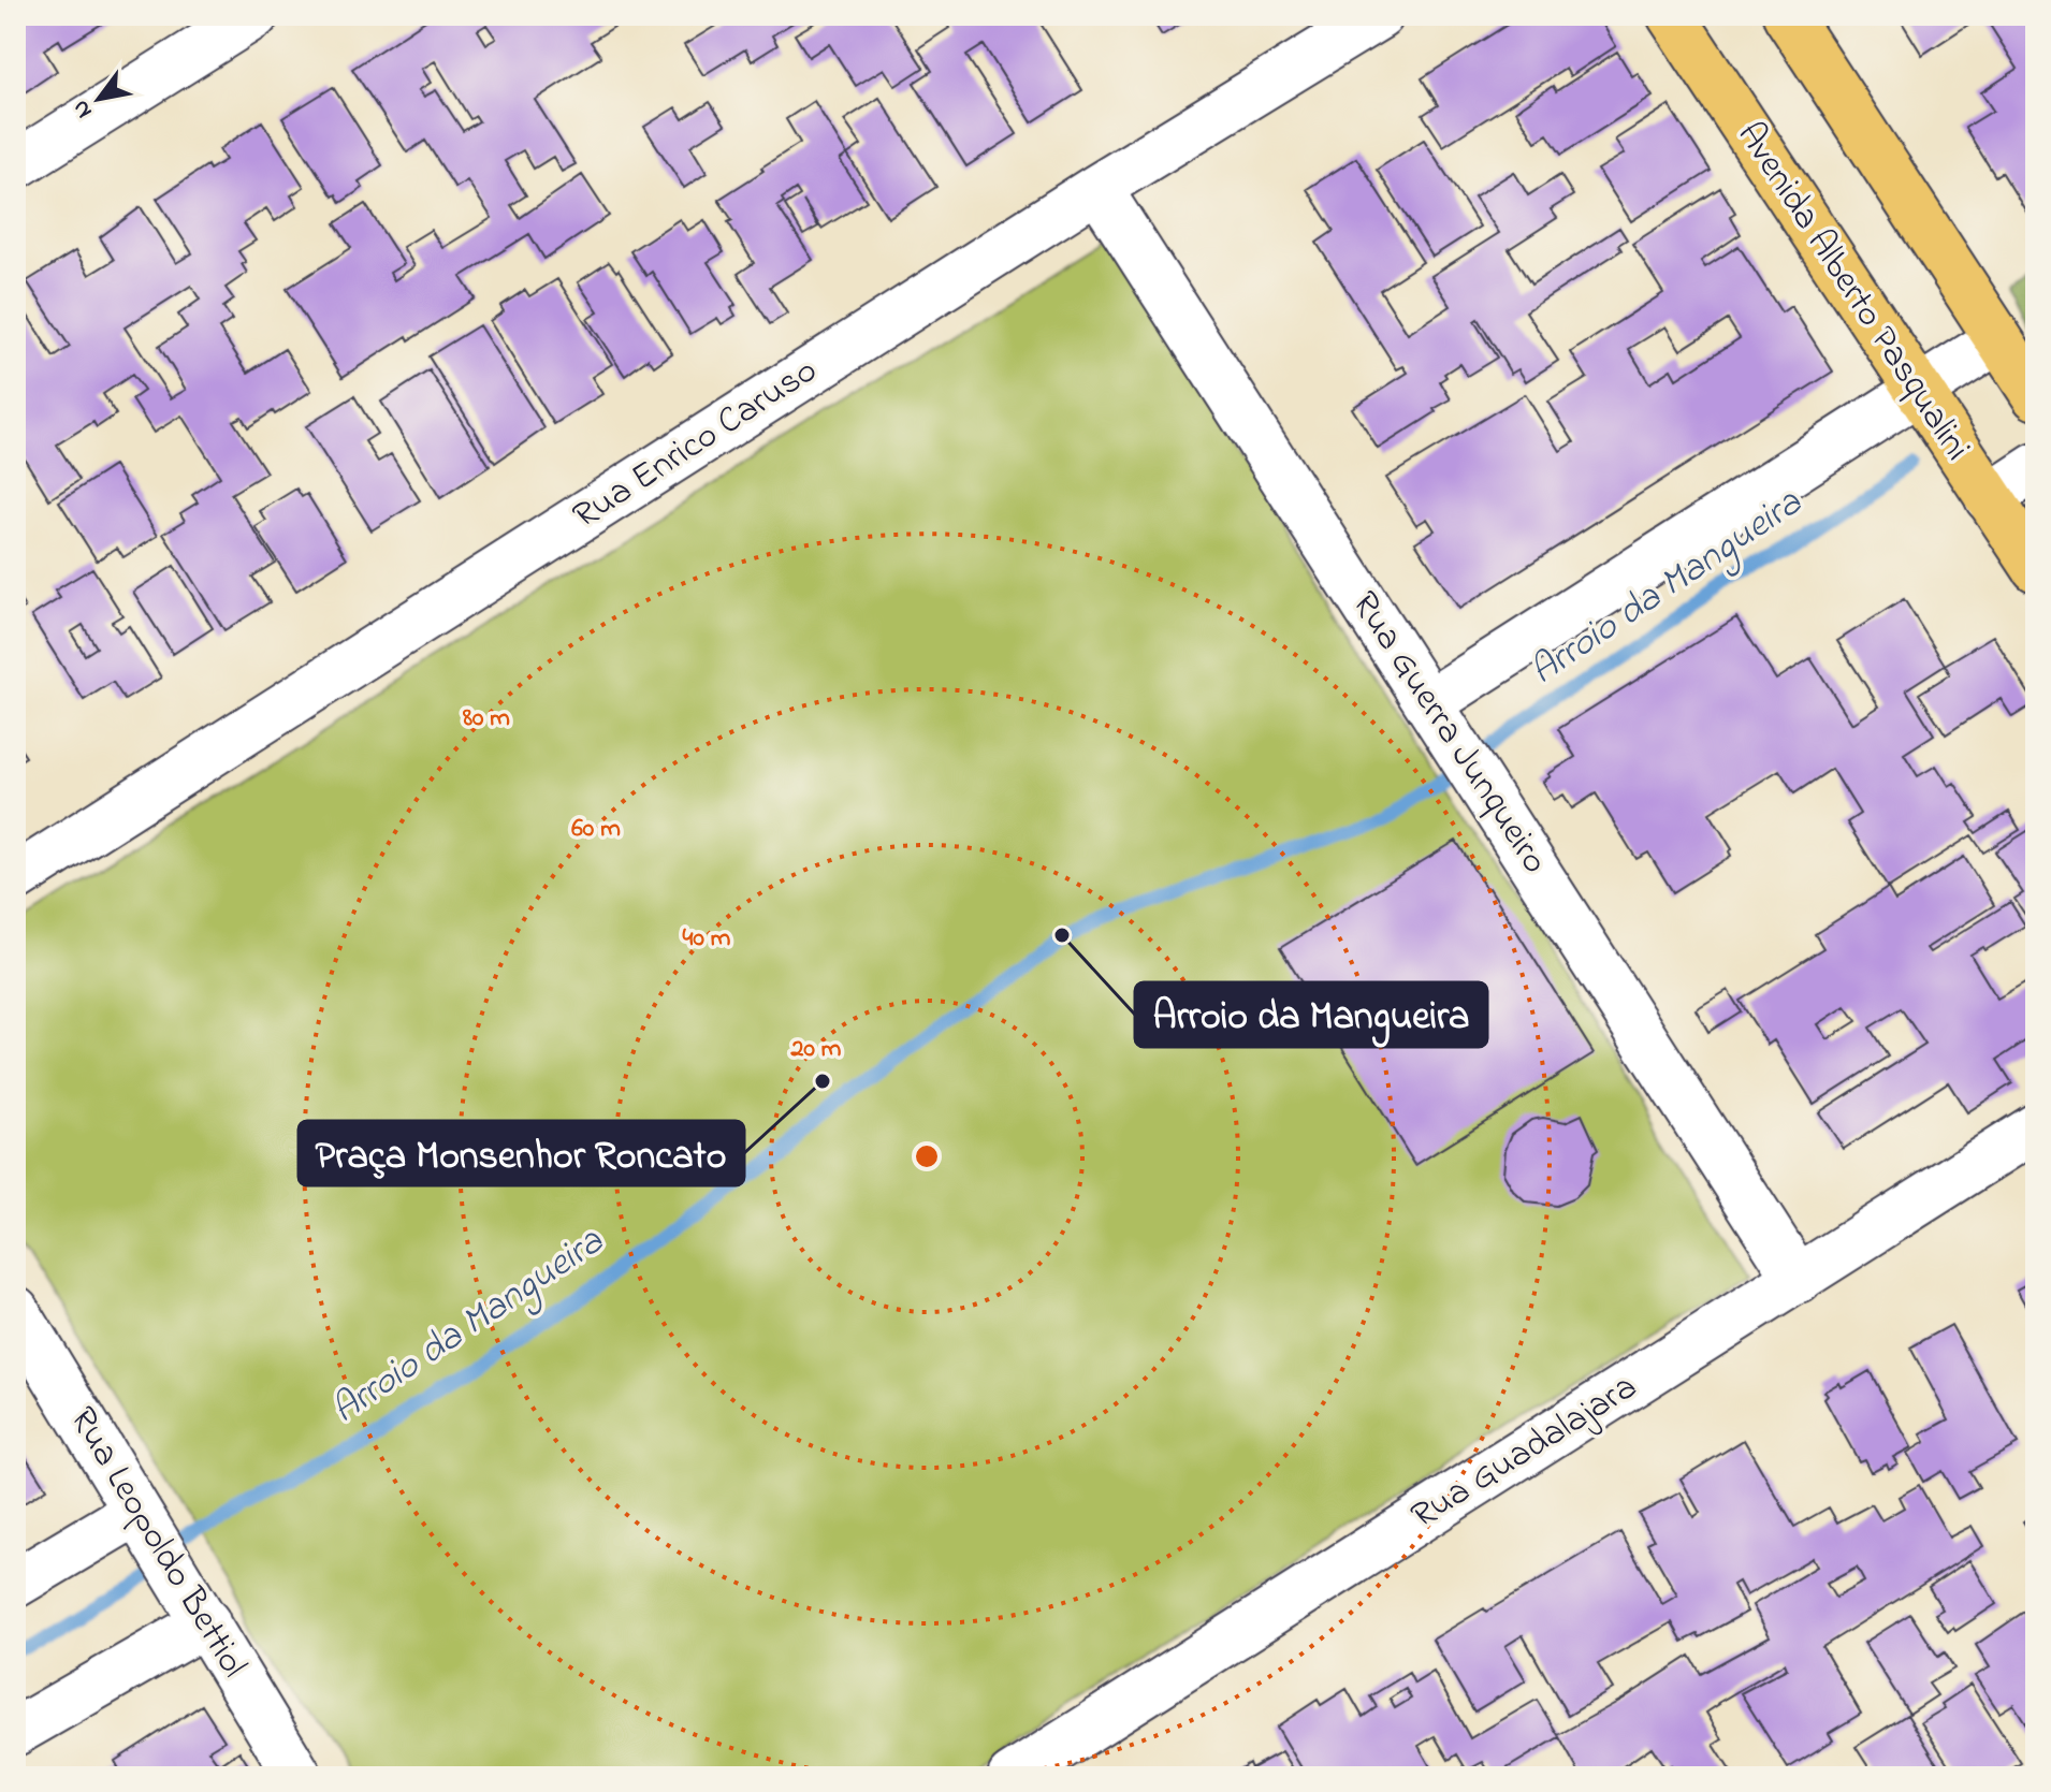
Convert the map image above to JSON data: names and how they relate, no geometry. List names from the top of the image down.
{
  "streets": {
    "main road": ["Avenida Alberto Pasqualini"],
    "street": [
      "Rua Enrico Caruso",
      "Rua Guerra Junqueiro",
      "Rua Guadalajara",
      "Rua Leopoldo Bettiol"
    ]
  },
  "crossings": [
    ["Rua Enrico Caruso", "Rua Guerra Junqueiro"],
    ["Rua Guerra Junqueiro", "Rua Guadalajara"]
  ],
  "water": ["Arroio da Mangueira"],
  "places": ["Arroio da Mangueira", "Praça Monsenhor Roncato"],
  "north": "bottom left",
  "rings": [
    "80 m",
    "60 m",
    "40 m",
    "20 m"
  ]
}
